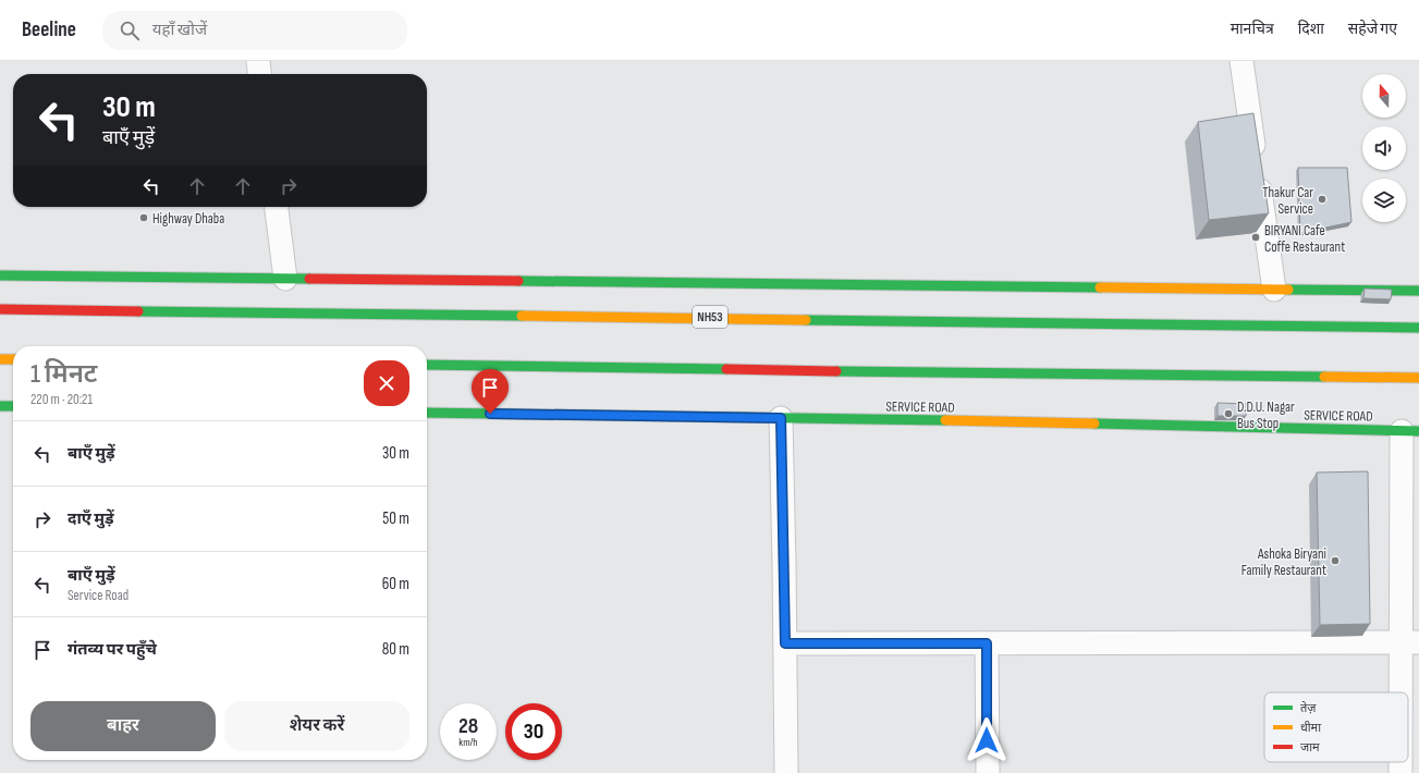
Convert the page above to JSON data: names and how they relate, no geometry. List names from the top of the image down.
{
  "streets": {
    "main road": ["NH53", "SERVICE ROAD"]
  },
  "places": [
    "Thakur Car Service",
    "Highway Dhaba",
    "BIRYANI Cafe Coffe Restaurant",
    "D.D.U. Nagar Bus Stop",
    "Ashoka Biryani Family Restaurant"
  ],
  "legend": ["तेज़", "धीमा", "जाम"],
  "north": "top",
  "page": {
    "header": "Beeline",
    "search": "यहाँ खोजें",
    "nav": ["मानचित्र", "दिशा", "सहेजे गए"],
    "turn": ["30 m", "बाएँ मुड़ें"],
    "heading": ["1 मिनट", "220 m · 20:21"],
    "list": [
      {
        "name": "बाएँ मुड़ें",
        "value": "30 m"
      },
      {
        "name": "दाएँ मुड़ें",
        "value": "50 m"
      },
      {
        "name": "बाएँ मुड़ें",
        "note": "Service Road",
        "value": "60 m"
      },
      {
        "name": "गंतव्य पर पहुँचे",
        "value": "80 m"
      }
    ],
    "buttons": ["बाहर", "शेयर करें"],
    "speed": "28 km/h",
    "limit": "30"
  }
}
